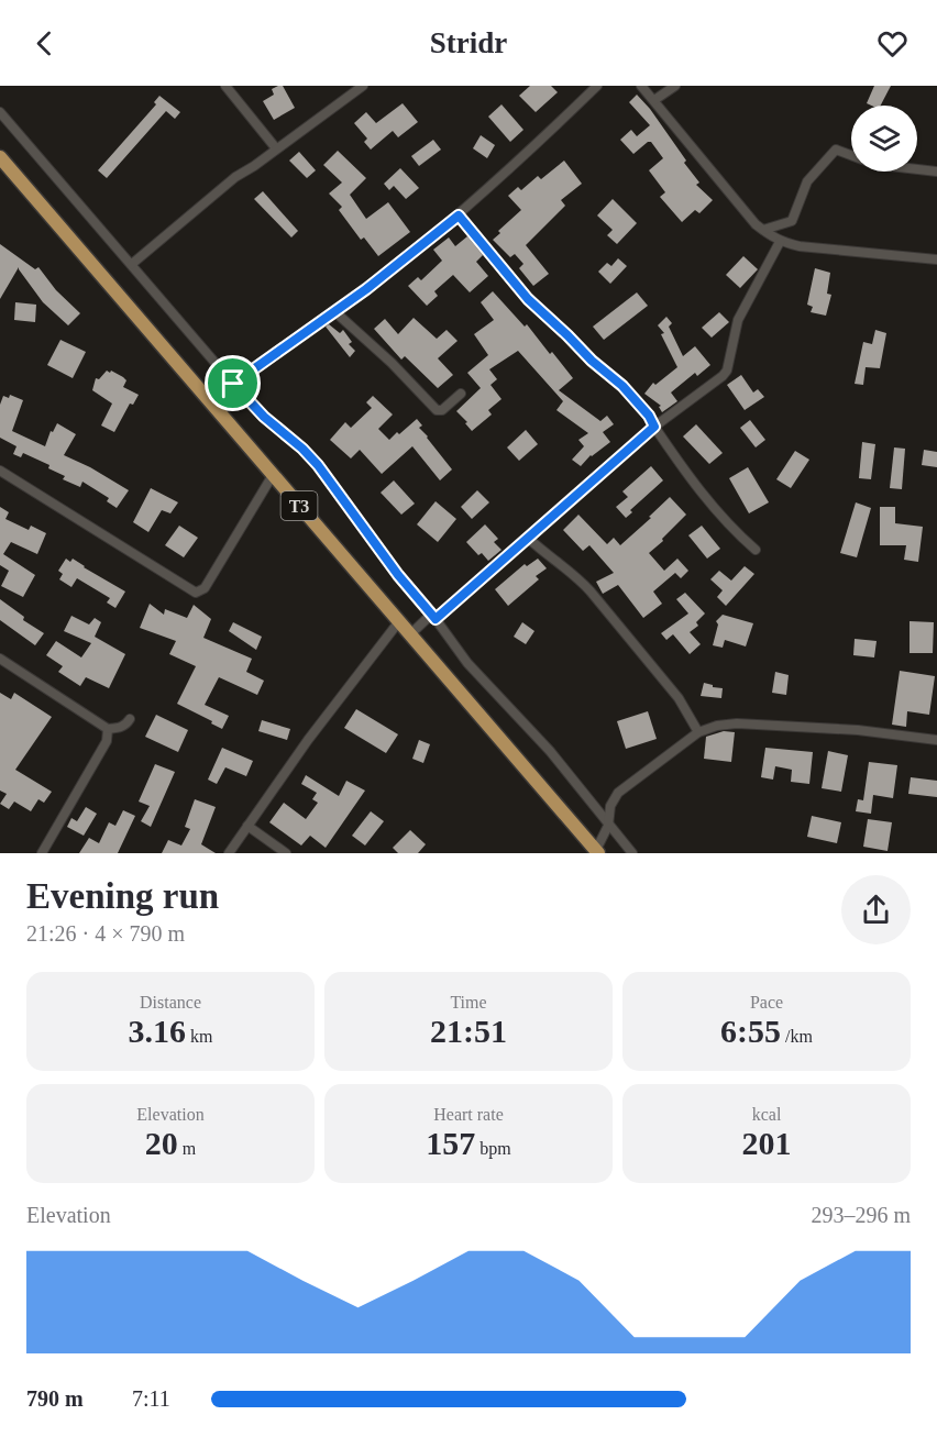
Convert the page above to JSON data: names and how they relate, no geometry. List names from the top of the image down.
{
  "streets": {
    "highway": ["T3"]
  },
  "page": {
    "header": "Stridr",
    "heading": ["Evening run", "21:26 · 4 × 790 m"],
    "stats": [
      ["Distance", "3.16 km"],
      ["Time", "21:51"],
      ["Pace", "6:55 /km"],
      ["Elevation", "20 m"],
      ["Heart rate", "157 bpm"],
      ["kcal", "201"]
    ],
    "chart": ["Elevation", "293–296 m"],
    "list": [
      {
        "name": "790 m",
        "note": "7:11"
      }
    ]
  }
}
